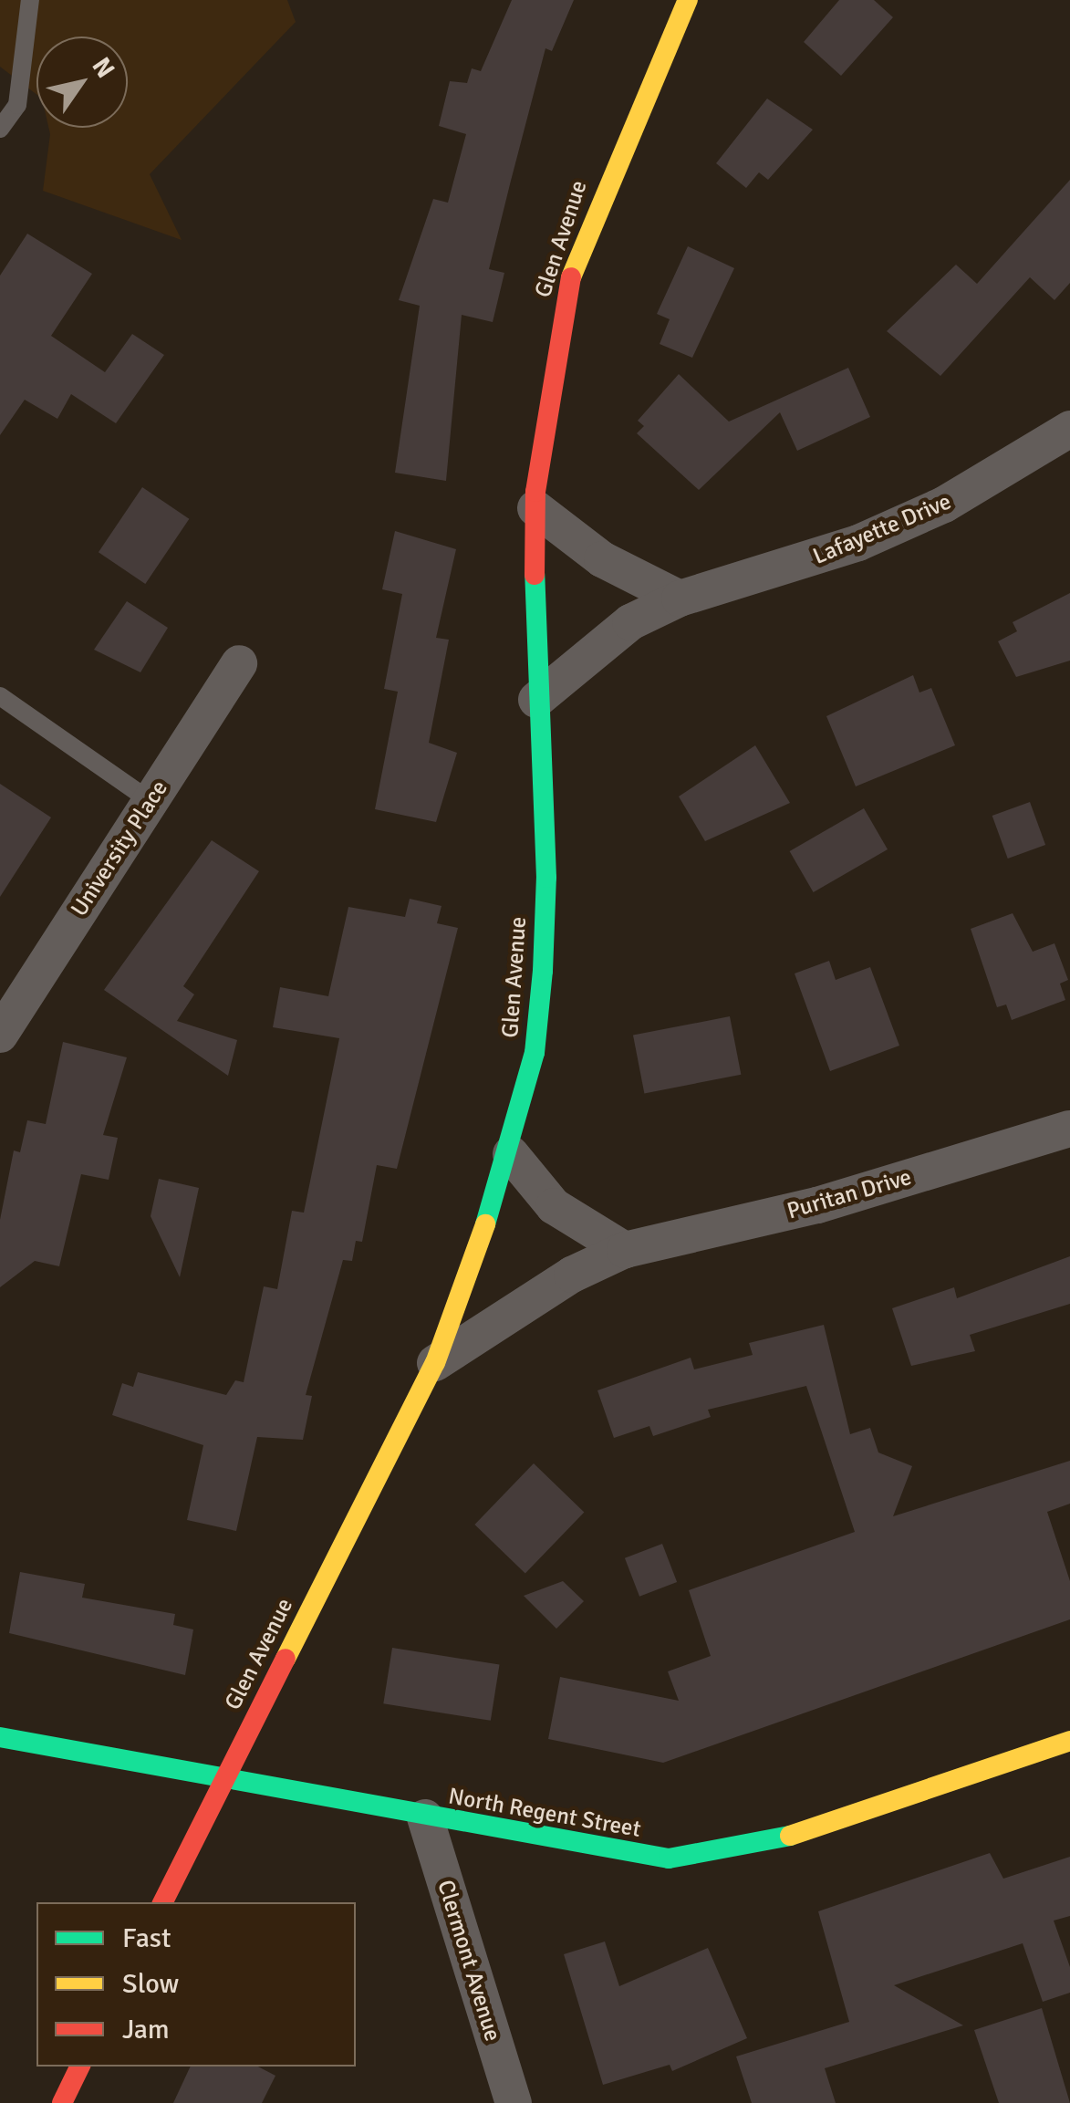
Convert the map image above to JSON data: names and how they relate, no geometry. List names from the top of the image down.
{
  "streets": {
    "street": [
      "Glen Avenue",
      "Lafayette Drive",
      "University Place",
      "Puritan Drive",
      "North Regent Street",
      "Clermont Avenue"
    ]
  },
  "crossings": [
    ["Glen Avenue", "Lafayette Drive"],
    ["Glen Avenue", "Puritan Drive"],
    ["Glen Avenue", "North Regent Street"],
    ["North Regent Street", "Clermont Avenue"]
  ],
  "legend": ["Fast", "Slow", "Jam"],
  "north": "top right"
}
